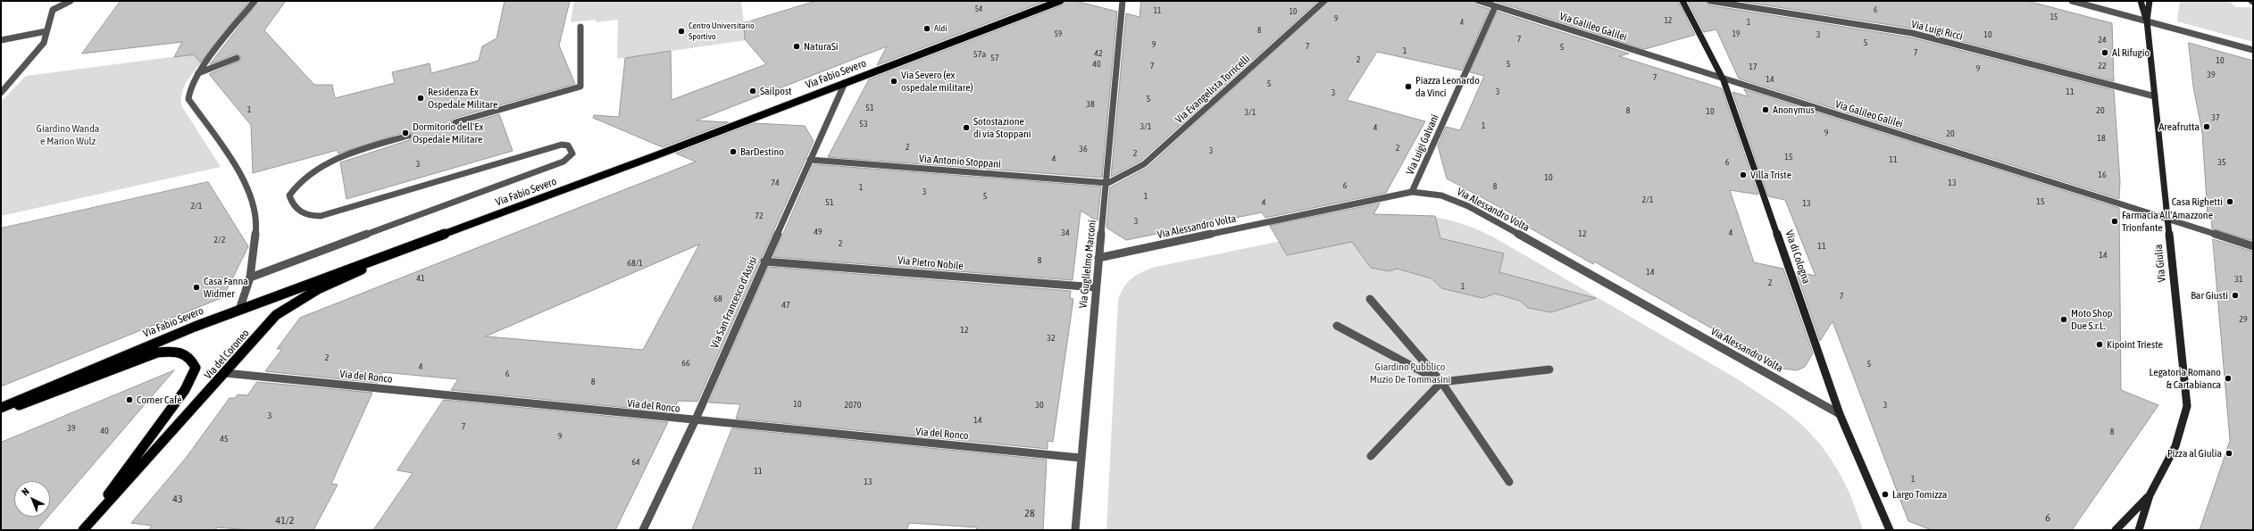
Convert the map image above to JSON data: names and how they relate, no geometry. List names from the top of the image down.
{
  "streets": {
    "main road": ["Via Fabio Severo", "Via del Coroneo"],
    "street": [
      "Via Galileo Galilei",
      "Via Luigi Ricci",
      "Via Evangelista Torricelli",
      "Via Luigi Galvani",
      "Via Antonio Stoppani",
      "Via Alessandro Volta",
      "Via di Cologna",
      "Via Pietro Nobile",
      "Via Giulia",
      "Via Guglielmo Marconi",
      "Via San Francesco d'Assisi",
      "Via del Ronco"
    ]
  },
  "crossings": [
    ["Via Galileo Galilei", "Via Luigi Galvani"],
    ["Via Galileo Galilei", "Via di Cologna"],
    ["Via Galileo Galilei", "Via Giulia"],
    ["Via Luigi Ricci", "Via Giulia"],
    ["Via Fabio Severo", "Via San Francesco d'Assisi"],
    ["Via Fabio Severo", "Via del Coroneo"],
    ["Via Evangelista Torricelli", "Via Antonio Stoppani"],
    ["Via Evangelista Torricelli", "Via Guglielmo Marconi"],
    ["Via Luigi Galvani", "Via Alessandro Volta"],
    ["Via Antonio Stoppani", "Via Guglielmo Marconi"],
    ["Via Antonio Stoppani", "Via San Francesco d'Assisi"],
    ["Via Alessandro Volta", "Via di Cologna"],
    ["Via Alessandro Volta", "Via Guglielmo Marconi"],
    ["Via Pietro Nobile", "Via Guglielmo Marconi"],
    ["Via Pietro Nobile", "Via San Francesco d'Assisi"],
    ["Via Guglielmo Marconi", "Via del Ronco"],
    ["Via San Francesco d'Assisi", "Via del Ronco"],
    ["Via del Coroneo", "Via del Ronco"]
  ],
  "parks": ["Giardino Wanda e Marion Wulz", "Giardino Pubblico Muzio De Tommasini"],
  "places": [
    "Aldi",
    "Centro Universitario Sportivo",
    "NaturaSì",
    "Al Rifugio",
    "Via Severo (ex ospedale militare)",
    "Piazza Leonardo da Vinci",
    "Sailpost",
    "Residenza Ex Ospedale Militare",
    "Anonymus",
    "Areafrutta",
    "Sotostazione di via Stoppani",
    "Dormitorio dell'Ex Ospedale Militare",
    "BarDestino",
    "Villa Triste",
    "Casa Righetti",
    "Farmacia All'Amazzone Trionfante",
    "Casa Fanna Widmer",
    "Bar Giusti",
    "Moto Shop Due S.r.L.",
    "Kipoint Trieste",
    "Legatoria Romano & Cartabianca",
    "Corner Café",
    "Pizza al Giulia",
    "Largo Tomizza"
  ],
  "house_numbers": [
    "54",
    "6",
    "11",
    "10",
    "15",
    "9",
    "12",
    "4",
    "1",
    "8",
    "59",
    "19",
    "3",
    "10",
    "7",
    "24",
    "5",
    "9",
    "7",
    "5",
    "1",
    "7",
    "42",
    "57a",
    "57",
    "2",
    "10",
    "40",
    "5",
    "7",
    "22",
    "17",
    "9",
    "39",
    "7",
    "14",
    "5",
    "3",
    "11",
    "3",
    "5",
    "38",
    "51",
    "1",
    "8",
    "20",
    "10",
    "3/1",
    "37",
    "53",
    "1",
    "3/1",
    "4",
    "9",
    "20",
    "18",
    "2",
    "2",
    "36",
    "3",
    "2",
    "15",
    "4",
    "11",
    "6",
    "35",
    "3",
    "16",
    "10",
    "74",
    "13",
    "6",
    "8",
    "1",
    "3",
    "5",
    "1",
    "2/1",
    "15",
    "51",
    "4",
    "13",
    "2/1",
    "72",
    "3",
    "49",
    "34",
    "4",
    "12",
    "2/2",
    "2",
    "11",
    "14",
    "8",
    "68/1",
    "14",
    "41",
    "31",
    "2",
    "1",
    "7",
    "68",
    "47",
    "29",
    "12",
    "32",
    "2",
    "66",
    "5",
    "4",
    "6",
    "8",
    "10",
    "2070",
    "30",
    "3",
    "3",
    "14",
    "7",
    "39",
    "40",
    "8",
    "9",
    "45",
    "64",
    "11",
    "1",
    "13",
    "43",
    "28",
    "6",
    "41/2"
  ],
  "north": "top left"
}
